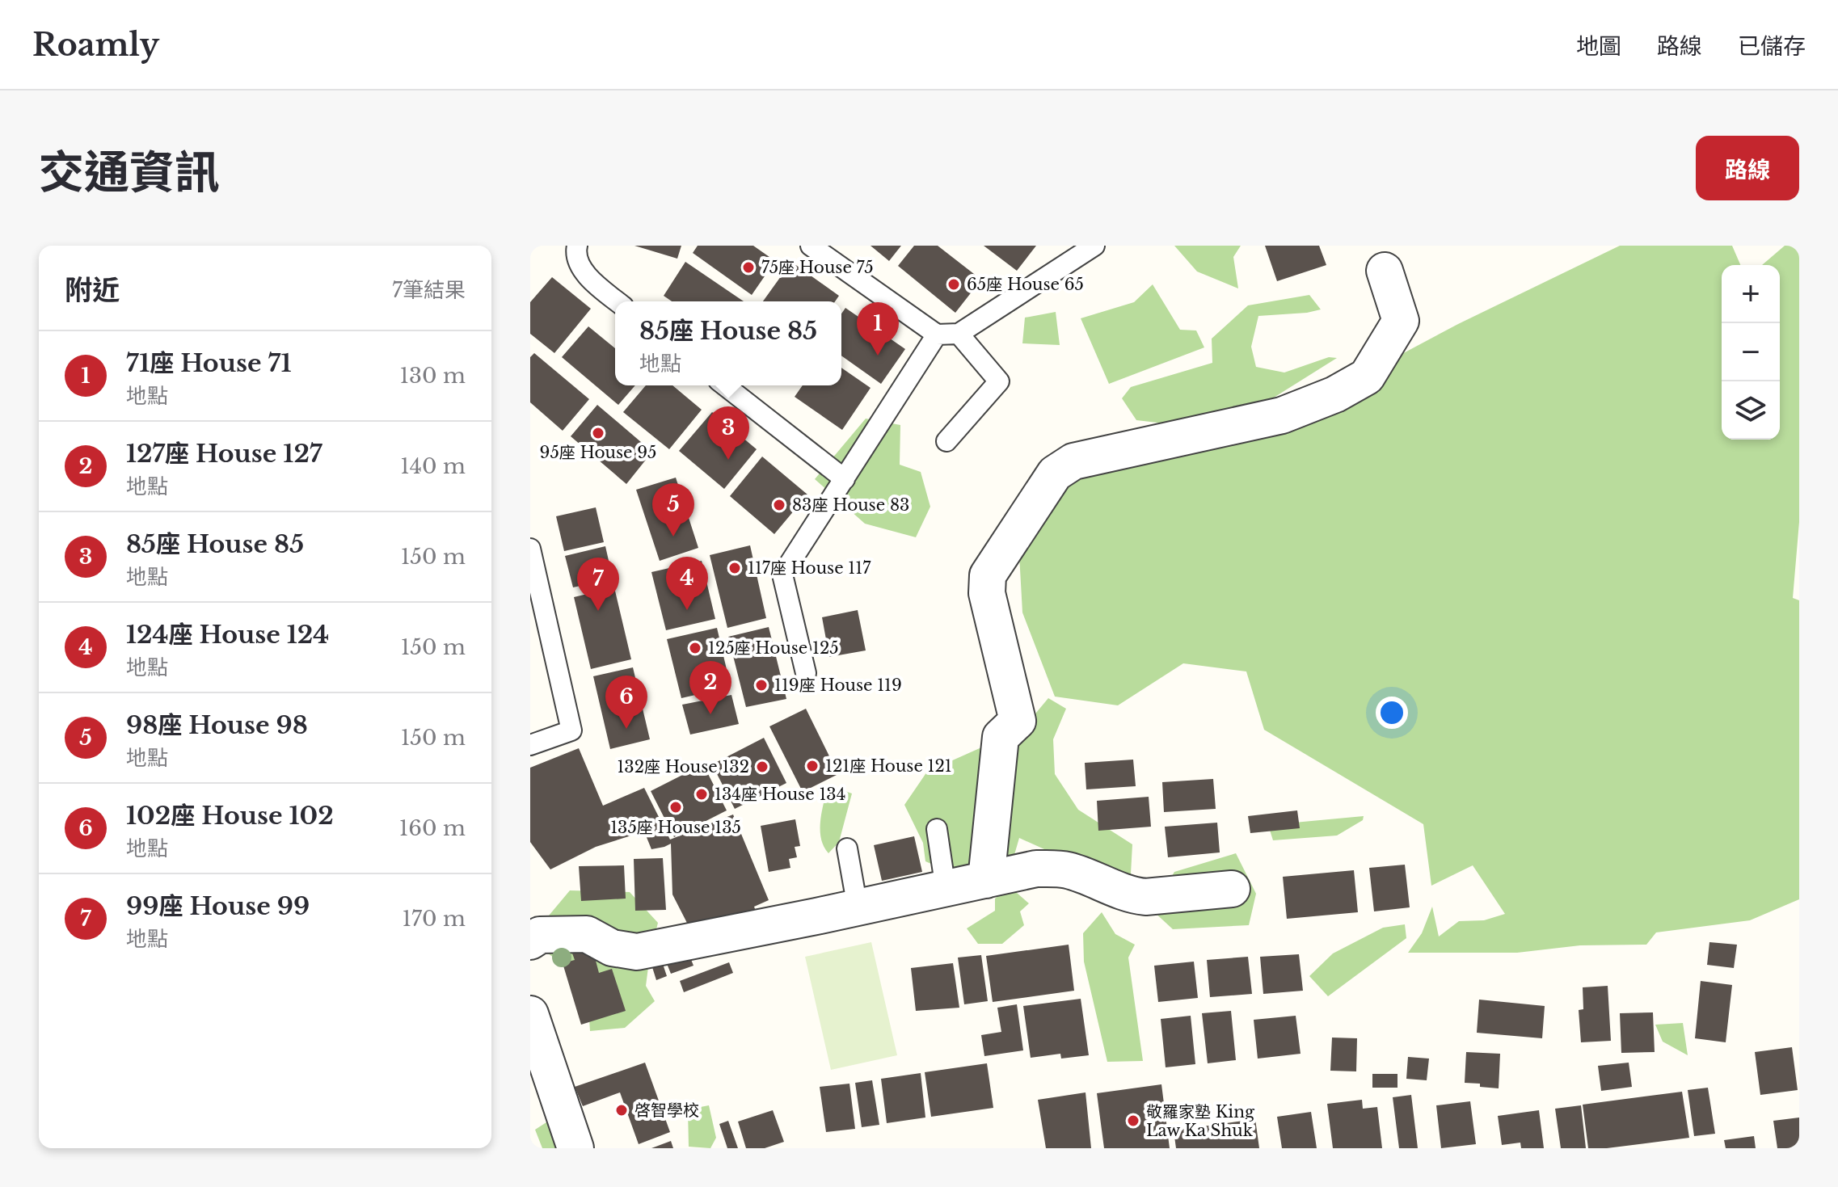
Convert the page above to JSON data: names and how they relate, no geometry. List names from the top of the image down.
{
  "places": [
    "75座 House 75",
    "65座 House 65",
    "95座 House 95",
    "83座 House 83",
    "117座 House 117",
    "125座 House 125",
    "119座 House 119",
    "121座 House 121",
    "132座 House 132",
    "134座 House 134",
    "135座 House 135",
    "啓智學校",
    "敬羅家塾 King Law Ka Shuk"
  ],
  "page": {
    "header": "Roamly",
    "nav": ["地圖", "路線", "已儲存"],
    "title": "交通資訊",
    "buttons": "路線",
    "heading": ["附近", "7筆結果"],
    "map_buttons": ["+", "−"],
    "popup": ["85座 House 85", "地點"],
    "pins": [
      "1",
      "3",
      "5",
      "4",
      "7",
      "2",
      "6"
    ],
    "list": [
      {
        "mark": "1",
        "name": "71座 House 71",
        "note": "地點",
        "value": "130 m"
      },
      {
        "mark": "2",
        "name": "127座 House 127",
        "note": "地點",
        "value": "140 m"
      },
      {
        "mark": "3",
        "name": "85座 House 85",
        "note": "地點",
        "value": "150 m"
      },
      {
        "mark": "4",
        "name": "124座 House 124",
        "note": "地點",
        "value": "150 m"
      },
      {
        "mark": "5",
        "name": "98座 House 98",
        "note": "地點",
        "value": "150 m"
      },
      {
        "mark": "6",
        "name": "102座 House 102",
        "note": "地點",
        "value": "160 m"
      },
      {
        "mark": "7",
        "name": "99座 House 99",
        "note": "地點",
        "value": "170 m"
      }
    ]
  }
}
